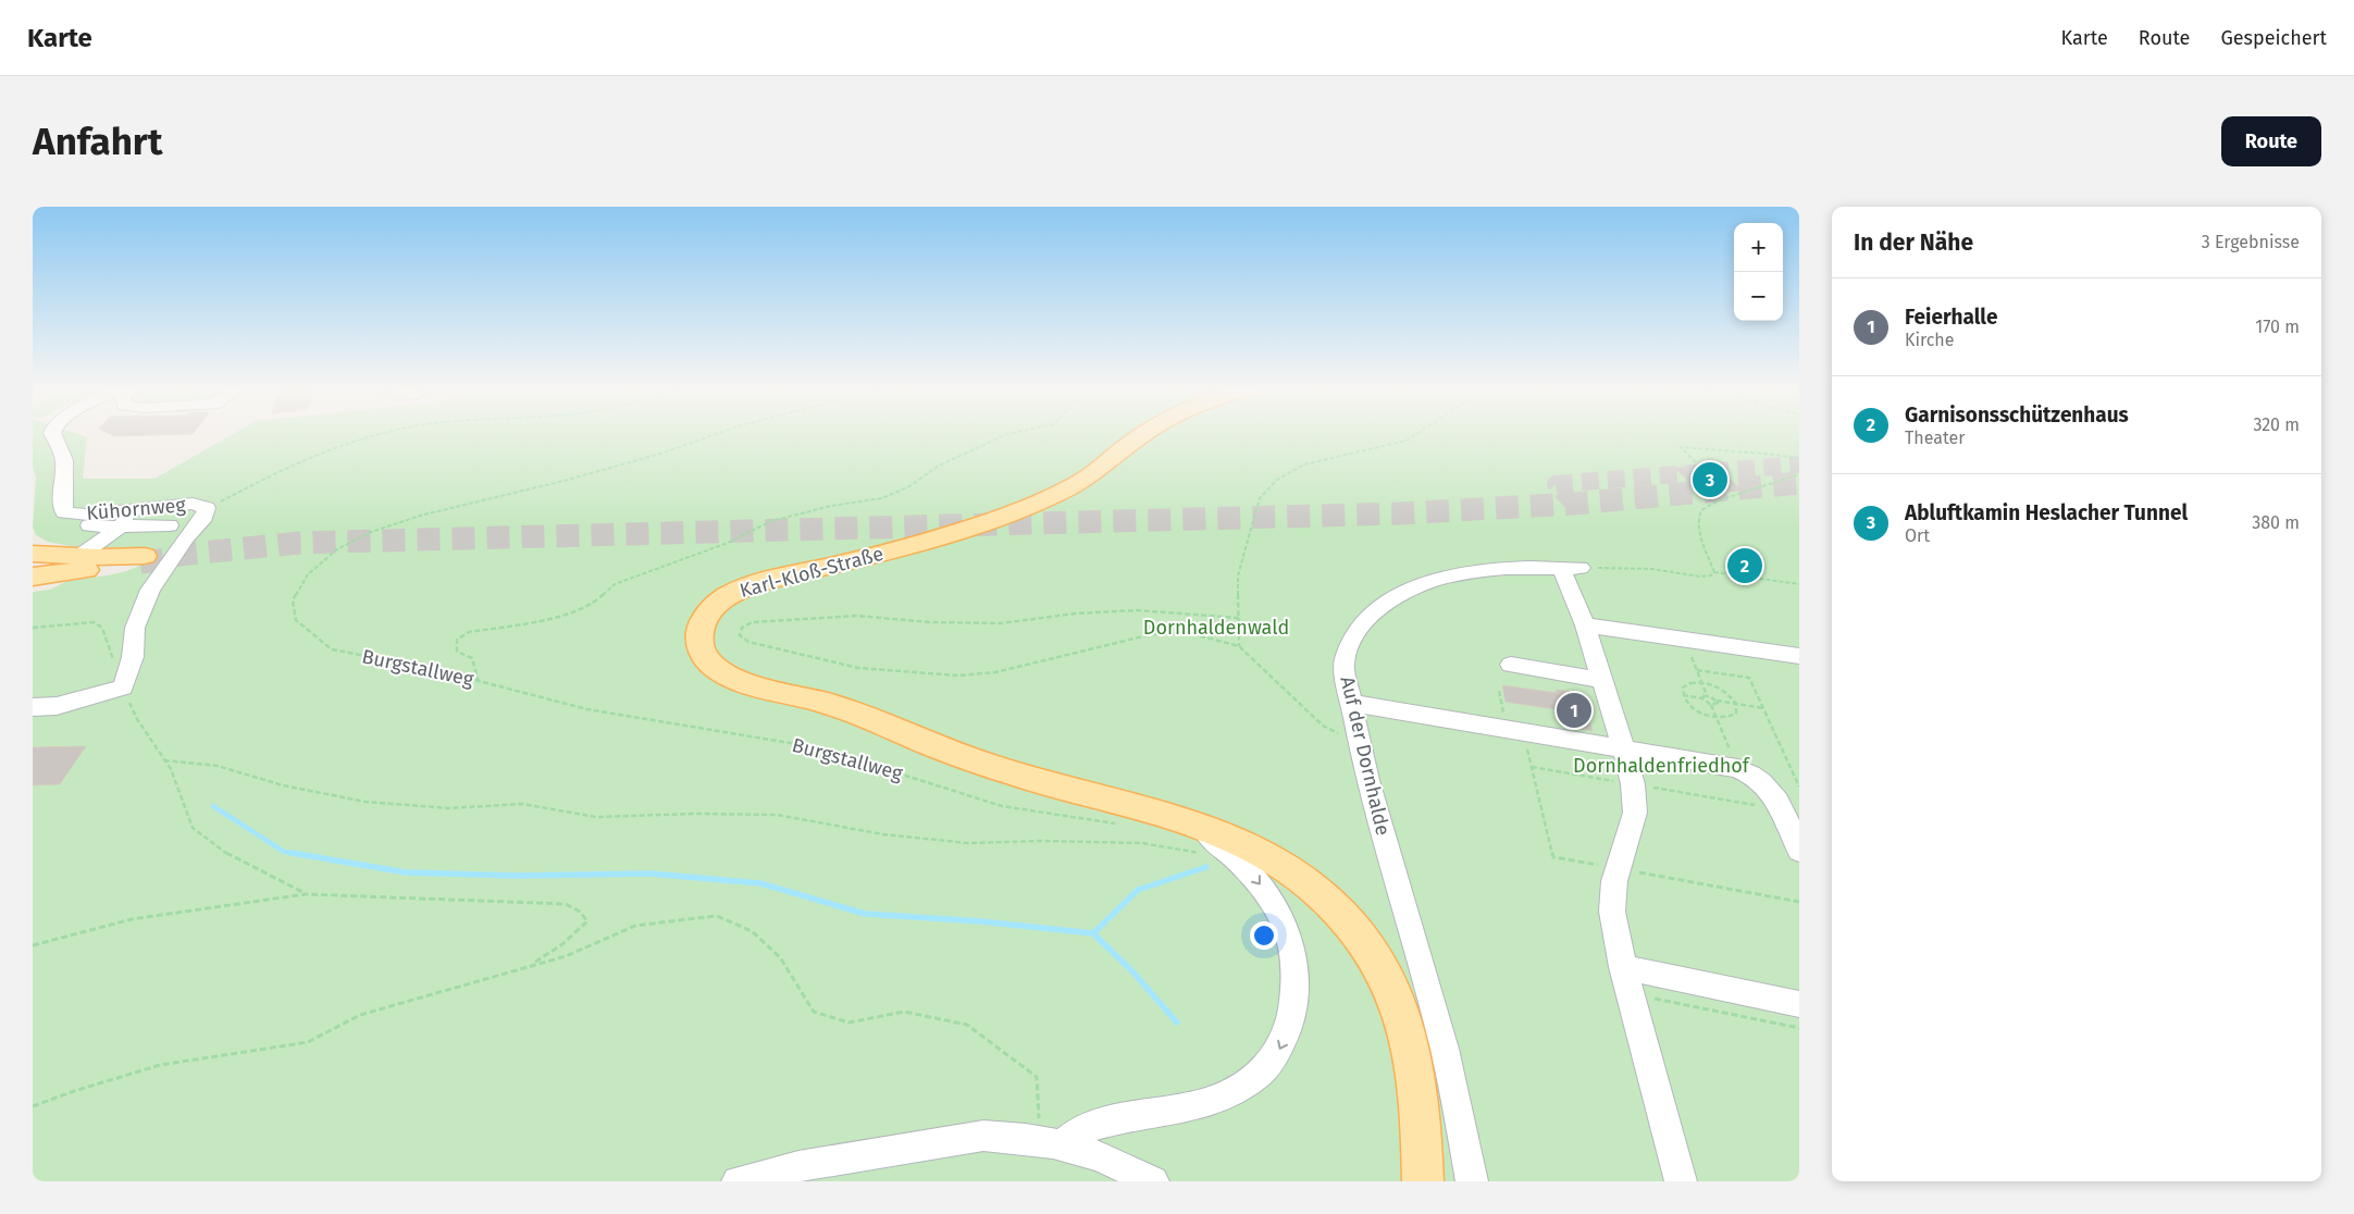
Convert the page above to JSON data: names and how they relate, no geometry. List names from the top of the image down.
{
  "streets": {
    "main road": ["Karl-Kloß-Straße"],
    "street": ["Kühornweg", "Auf der Dornhalde"],
    "path": ["Burgstallweg"]
  },
  "parks": ["Dornhaldenwald", "Dornhaldenfriedhof"],
  "page": {
    "header": "Karte",
    "nav": ["Karte", "Route", "Gespeichert"],
    "buttons": "Route",
    "title": "Anfahrt",
    "heading": ["In der Nähe", "3 Ergebnisse"],
    "map_buttons": ["+", "−"],
    "list": [
      {
        "mark": "1",
        "name": "Feierhalle",
        "note": "Kirche",
        "value": "170 m"
      },
      {
        "mark": "2",
        "name": "Garnisonsschützenhaus",
        "note": "Theater",
        "value": "320 m"
      },
      {
        "mark": "3",
        "name": "Abluftkamin Heslacher Tunnel",
        "note": "Ort",
        "value": "380 m"
      }
    ],
    "pins": ["3", "2", "1"]
  }
}
